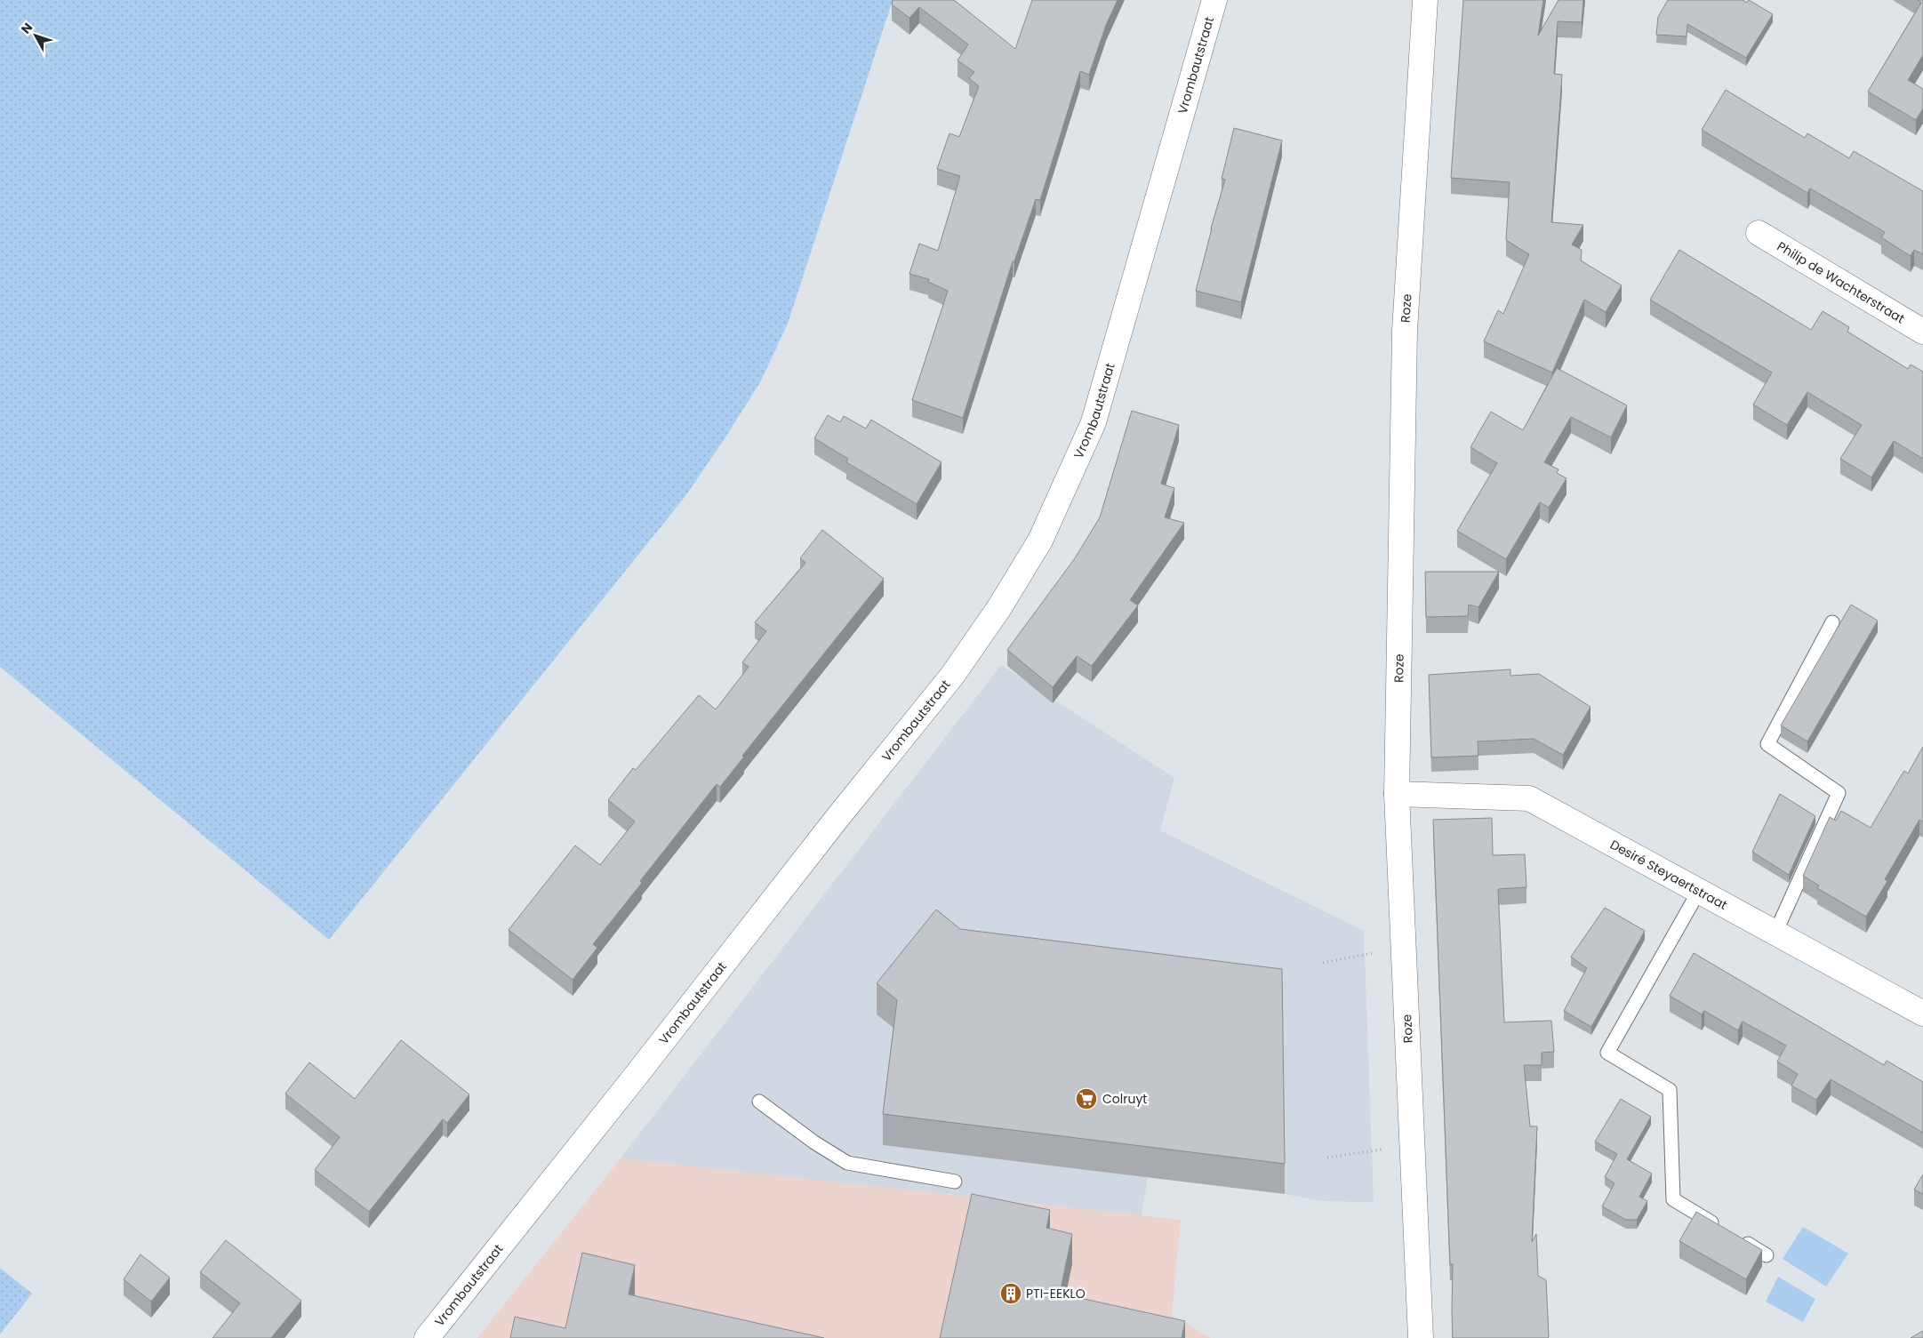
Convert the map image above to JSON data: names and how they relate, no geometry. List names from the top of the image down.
{
  "streets": {
    "street": [
      "Vrombautstraat",
      "Philip de Wachterstraat",
      "Roze",
      "Desiré Steyaertstraat"
    ]
  },
  "crossings": [
    ["Roze", "Desiré Steyaertstraat"]
  ],
  "places": {
    "supermarket": ["Colruyt"],
    "building": ["PTI-EEKLO"]
  },
  "north": "top left"
}
